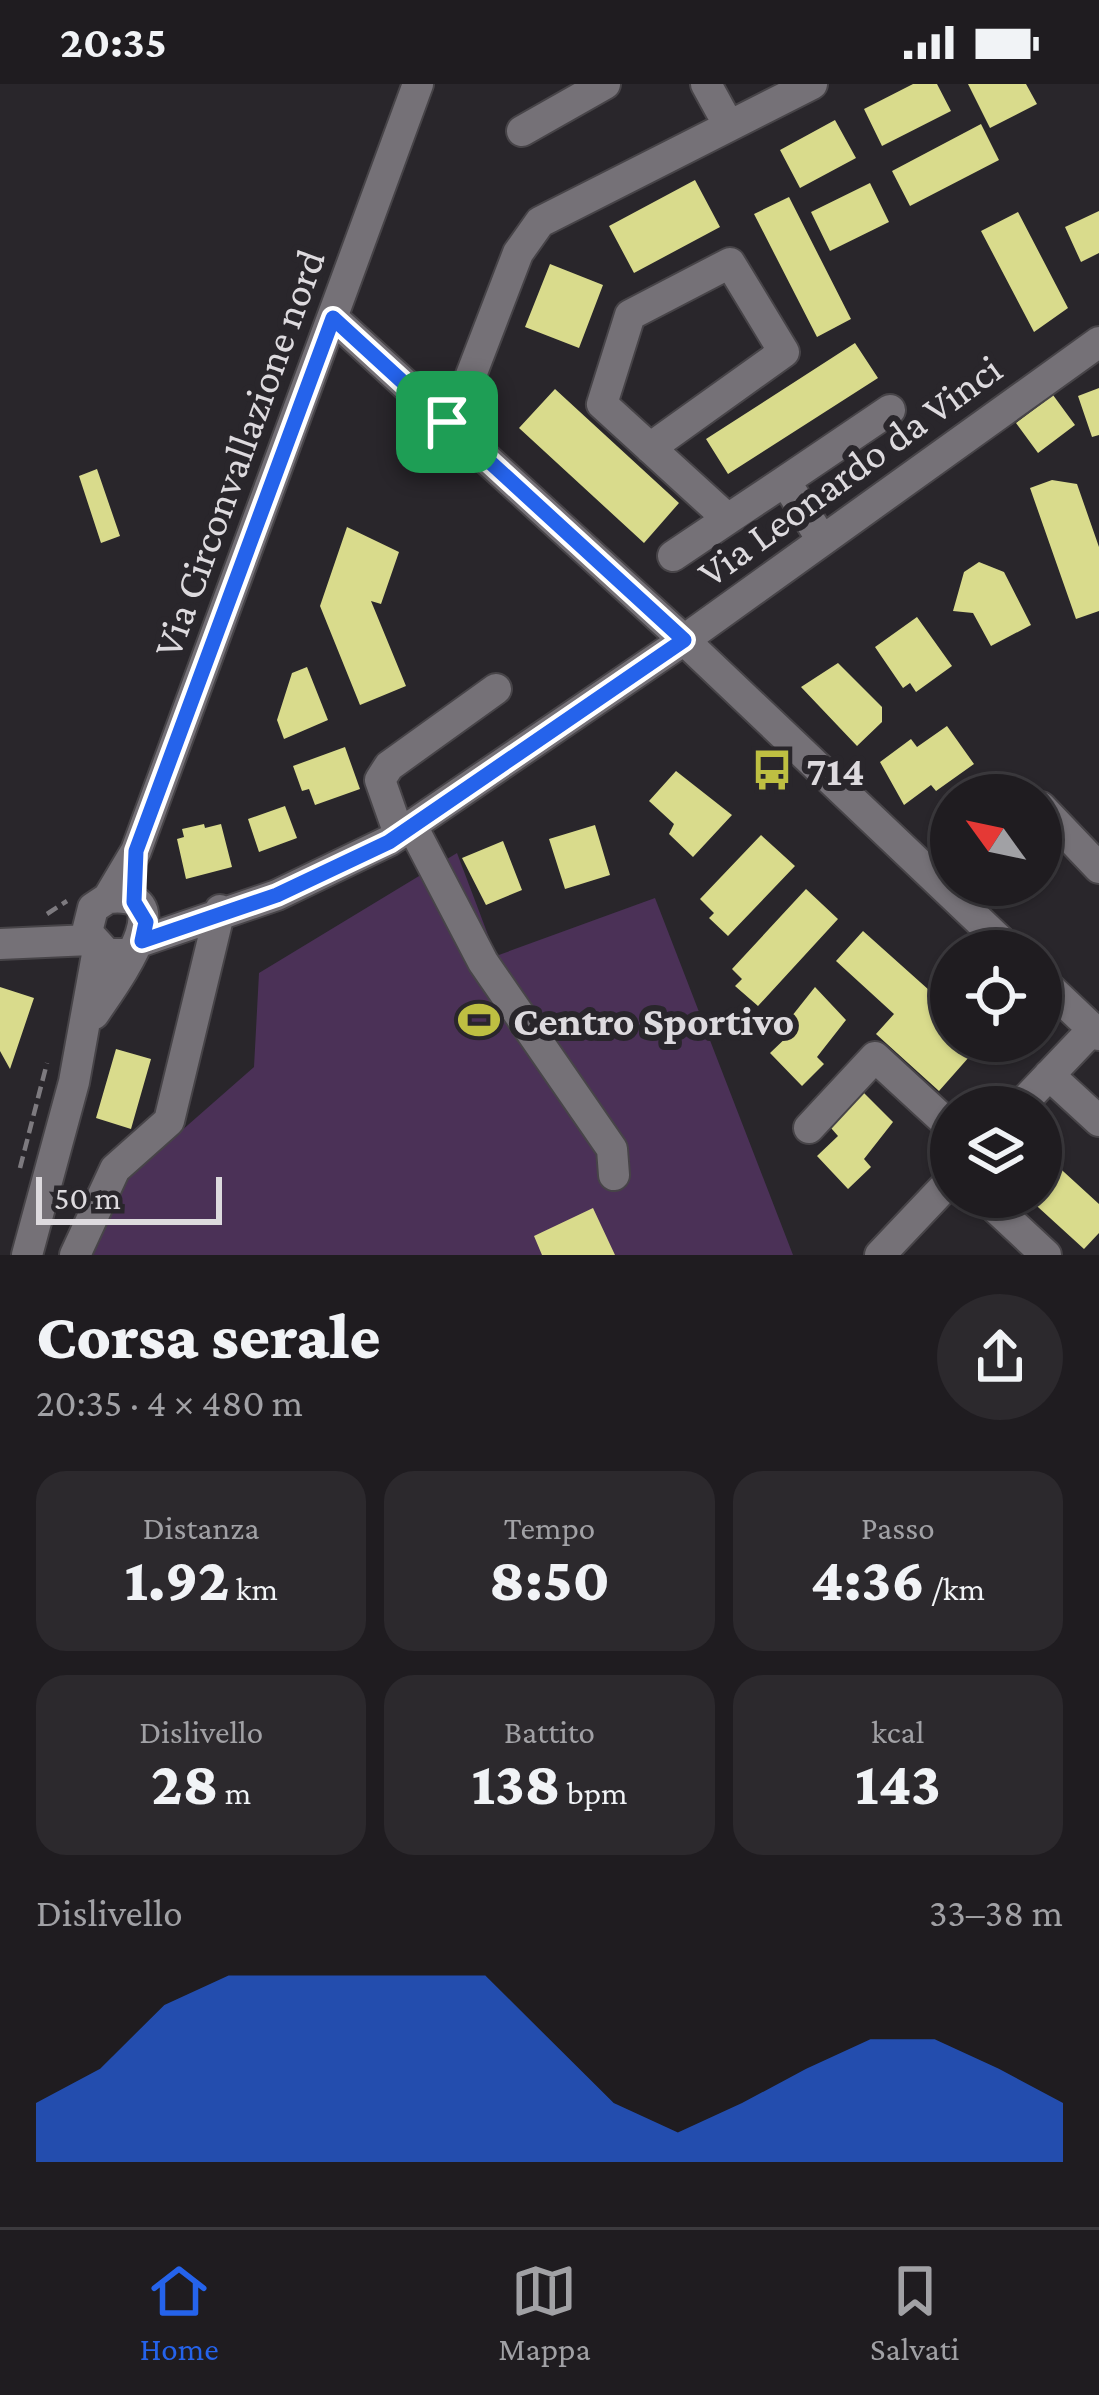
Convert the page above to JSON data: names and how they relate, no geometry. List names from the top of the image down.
{
  "streets": {
    "street": ["Via Circonvallazione nord", "Via Leonardo da Vinci"]
  },
  "crossings": [
    ["Via Circonvallazione nord", "Via Leonardo da Vinci"]
  ],
  "places": {
    "bus stop": ["714"],
    "sports": ["Centro Sportivo"]
  },
  "scale_bar": "50 m",
  "north": "top left",
  "page": {
    "status": "20:35",
    "scale": "50 m",
    "heading": ["Corsa serale", "20:35 · 4 × 480 m"],
    "stats": [
      ["Distanza", "1.92 km"],
      ["Tempo", "8:50"],
      ["Passo", "4:36 /km"],
      ["Dislivello", "28 m"],
      ["Battito", "138 bpm"],
      ["kcal", "143"]
    ],
    "chart": ["Dislivello", "33–38 m"],
    "tabs": ["Home", "Mappa", "Salvati"]
  }
}
